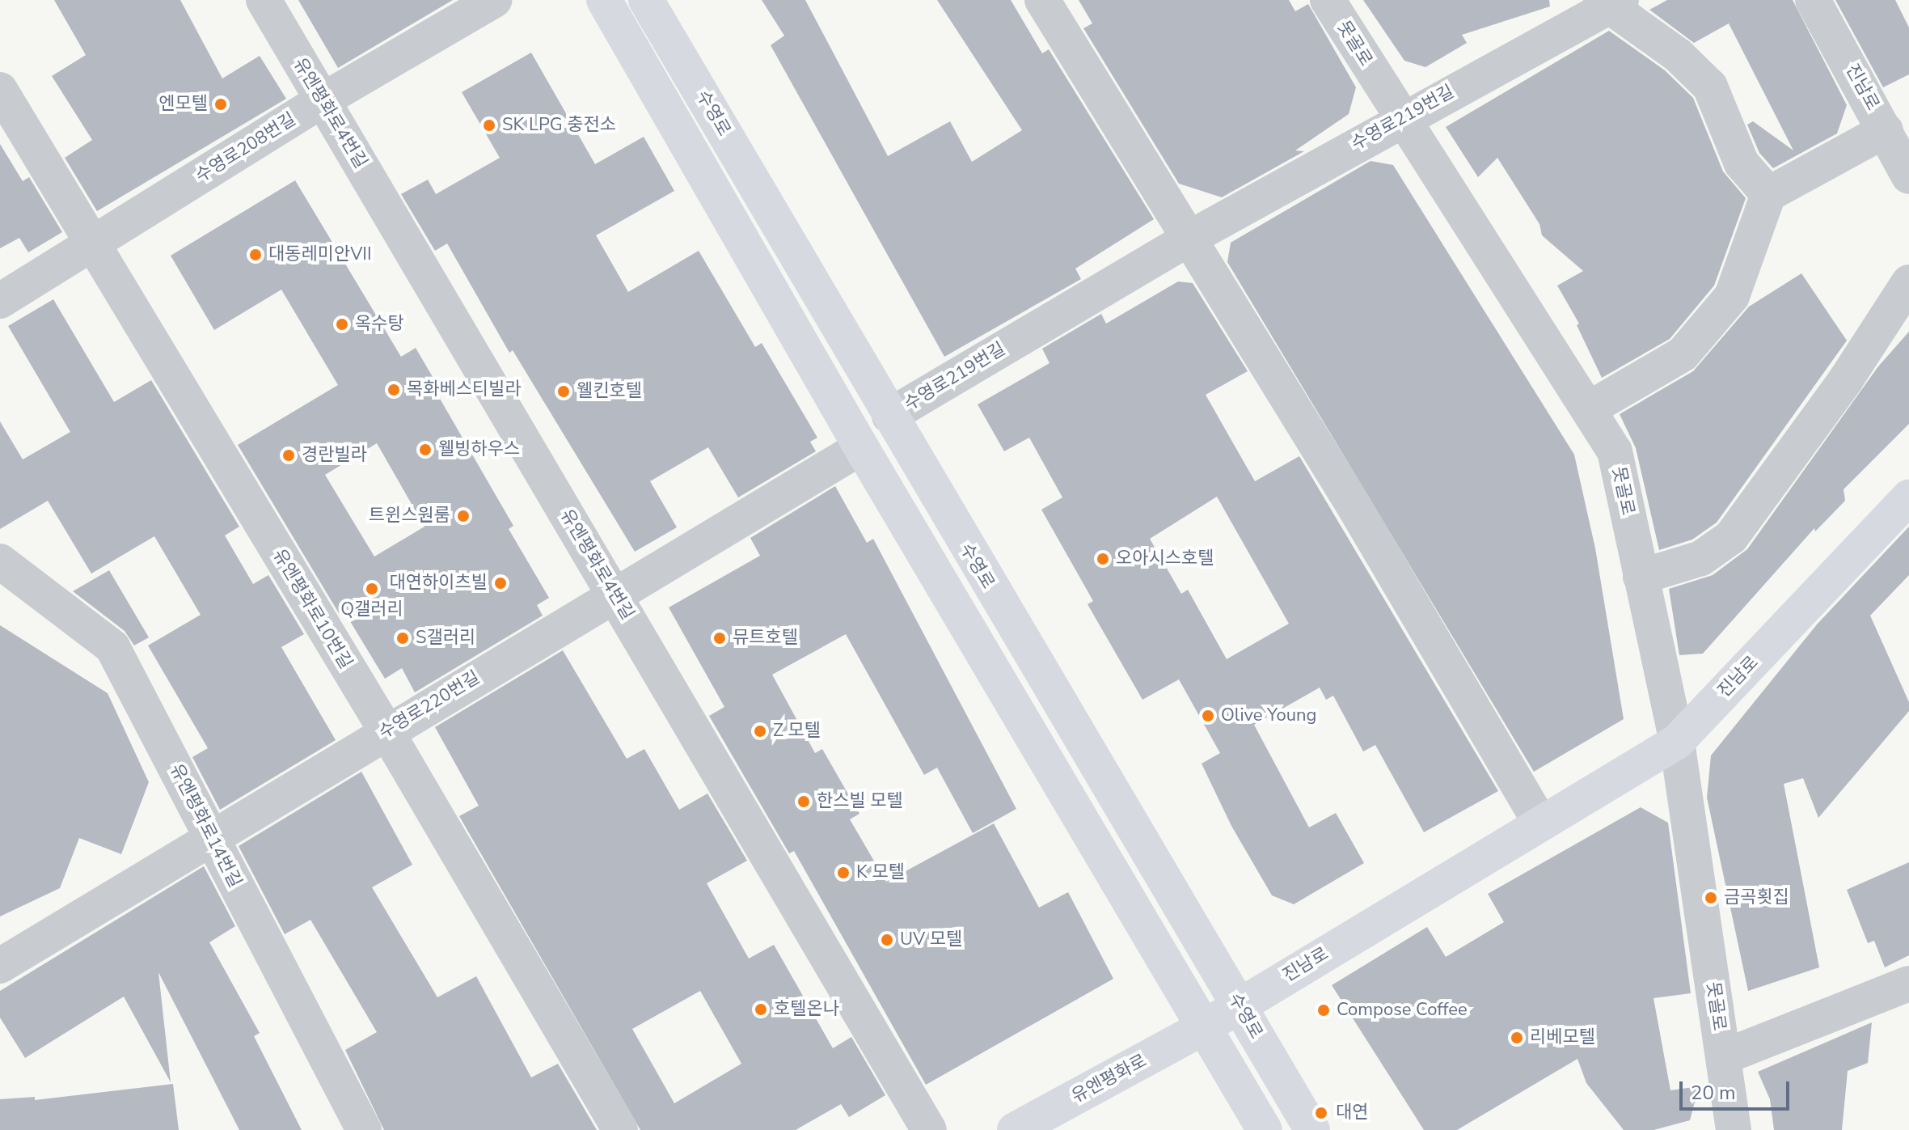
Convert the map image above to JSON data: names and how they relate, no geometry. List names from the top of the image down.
{
  "streets": {
    "main road": ["진남로", "수영로", "유엔평화로"],
    "street": [
      "못골로",
      "유엔평화로4번길",
      "수영로219번길",
      "수영로208번길",
      "유엔평화로10번길",
      "수영로220번길",
      "유엔평화로14번길"
    ]
  },
  "crossings": [
    ["못골로", "진남로"],
    ["못골로", "수영로219번길"],
    ["진남로", "수영로"],
    ["진남로", "유엔평화로"],
    ["유엔평화로4번길", "수영로208번길"],
    ["유엔평화로4번길", "수영로220번길"],
    ["수영로", "수영로219번길"],
    ["수영로208번길", "유엔평화로10번길"],
    ["유엔평화로10번길", "수영로220번길"],
    ["수영로220번길", "유엔평화로14번길"]
  ],
  "places": [
    "엔모텔",
    "SK LPG 충전소",
    "대동레미안VII",
    "옥수탕",
    "목화베스티빌라",
    "웰킨호텔",
    "웰빙하우스",
    "경란빌라",
    "트윈스원룸",
    "오아시스호텔",
    "대연하이츠빌",
    "Q갤러리",
    "S갤러리",
    "뮤트호텔",
    "Olive Young",
    "Z 모텔",
    "한스빌 모텔",
    "K 모텔",
    "금곡횟집",
    "UV 모텔",
    "호텔온나",
    "Compose Coffee",
    "리베모텔",
    "대연"
  ],
  "scale_bar": "20 m"
}
